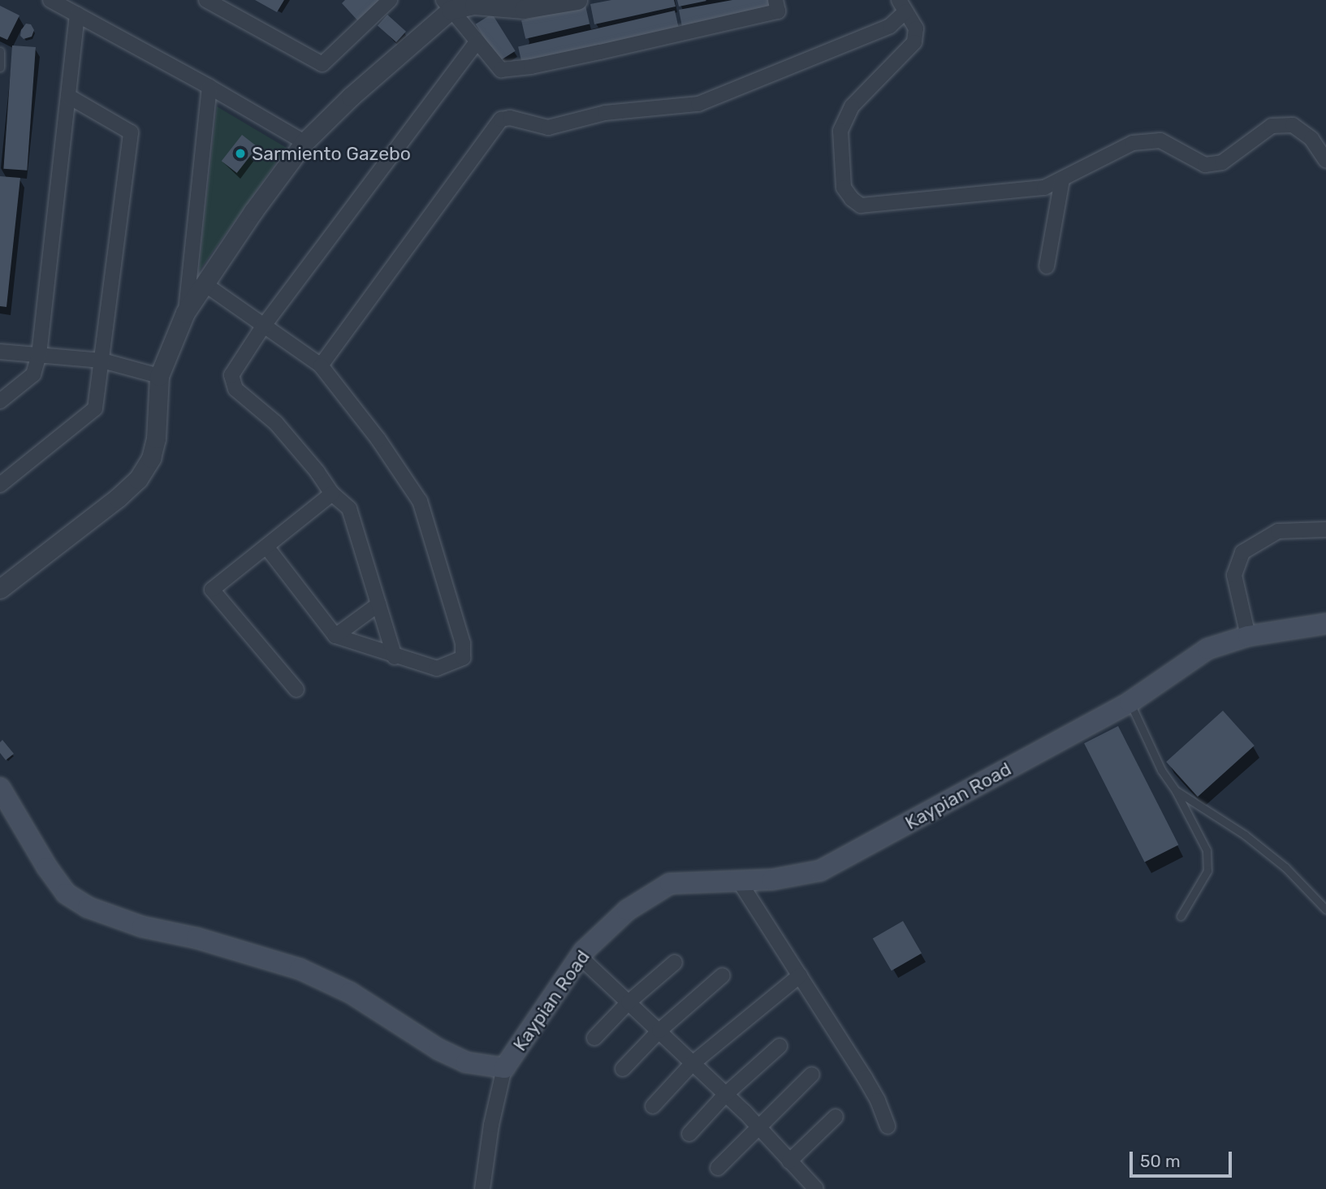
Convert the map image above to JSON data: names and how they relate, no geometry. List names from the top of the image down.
{
  "streets": {
    "main road": ["Kaypian Road"]
  },
  "places": ["Sarmiento Gazebo"],
  "scale_bar": "50 m"
}
